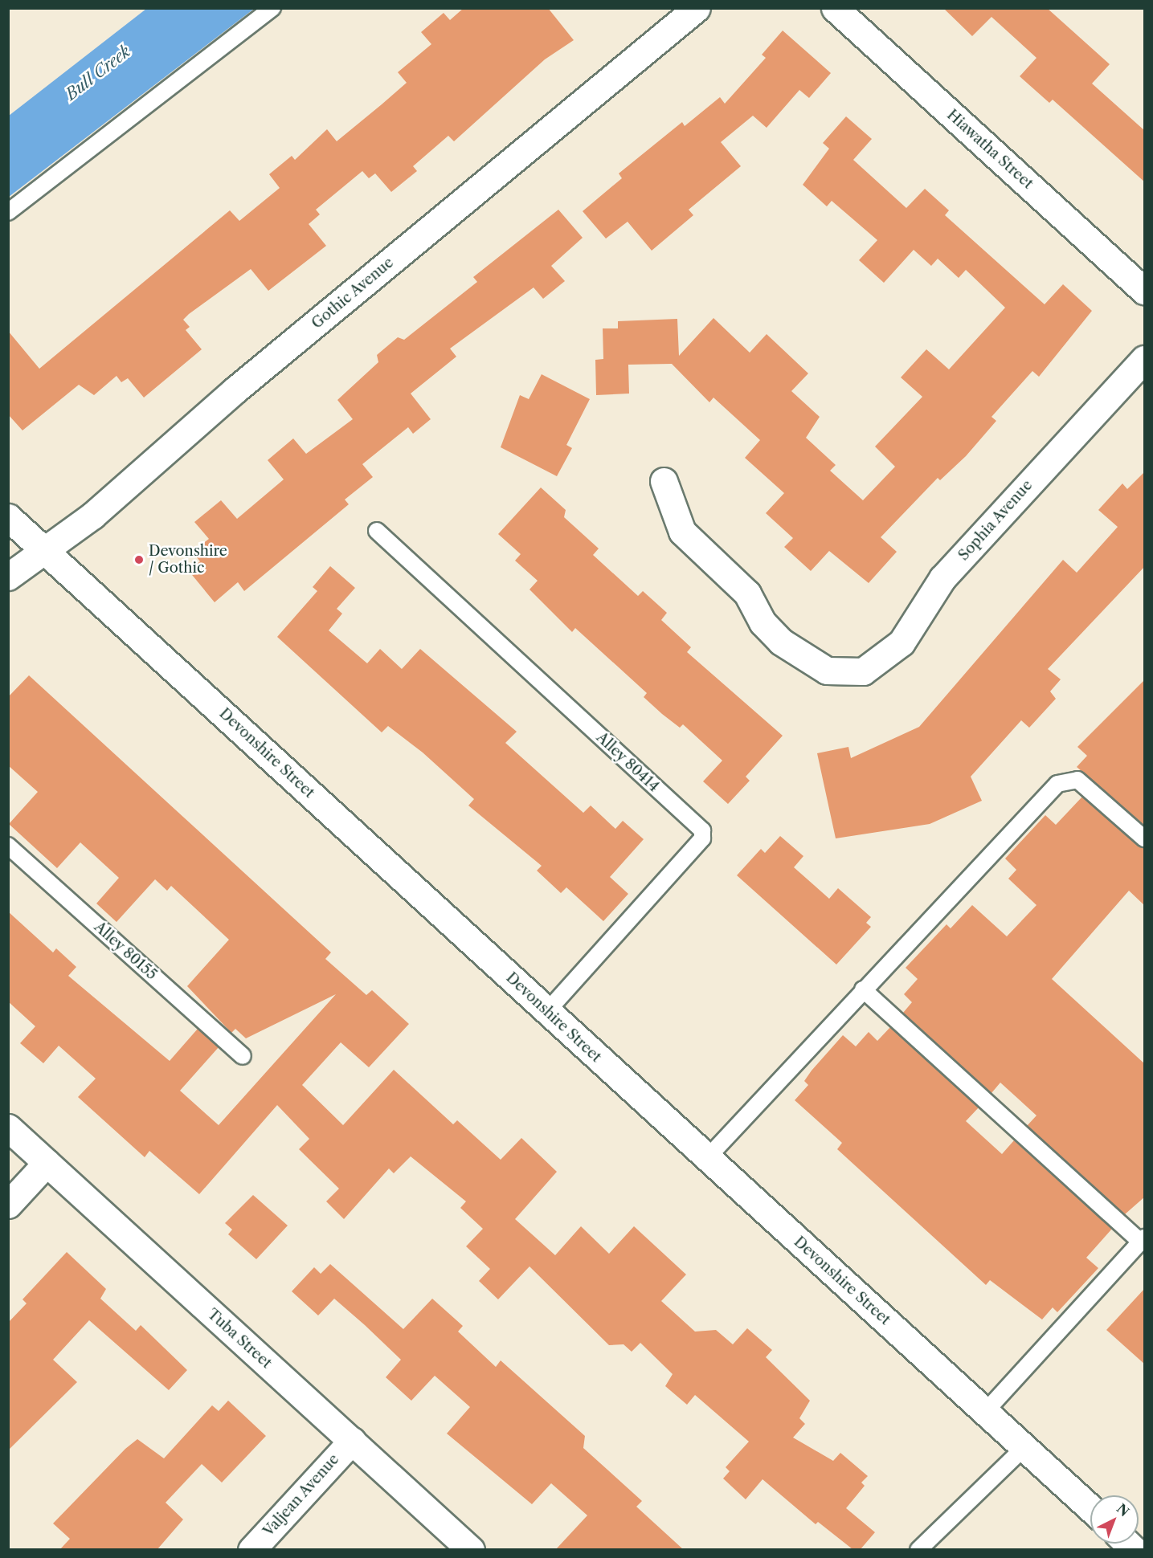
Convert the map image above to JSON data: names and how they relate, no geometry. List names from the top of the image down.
{
  "streets": {
    "street": [
      "Hiawatha Street",
      "Gothic Avenue",
      "Sophia Avenue",
      "Devonshire Street",
      "Tuba Street",
      "Valjean Avenue"
    ],
    "lane": ["Alley 80414", "Alley 80155"]
  },
  "crossings": [
    ["Gothic Avenue", "Devonshire Street"],
    ["Devonshire Street", "Alley 80414"],
    ["Tuba Street", "Valjean Avenue"]
  ],
  "water": ["Bull Creek"],
  "places": ["Devonshire / Gothic"],
  "north": "top right"
}
